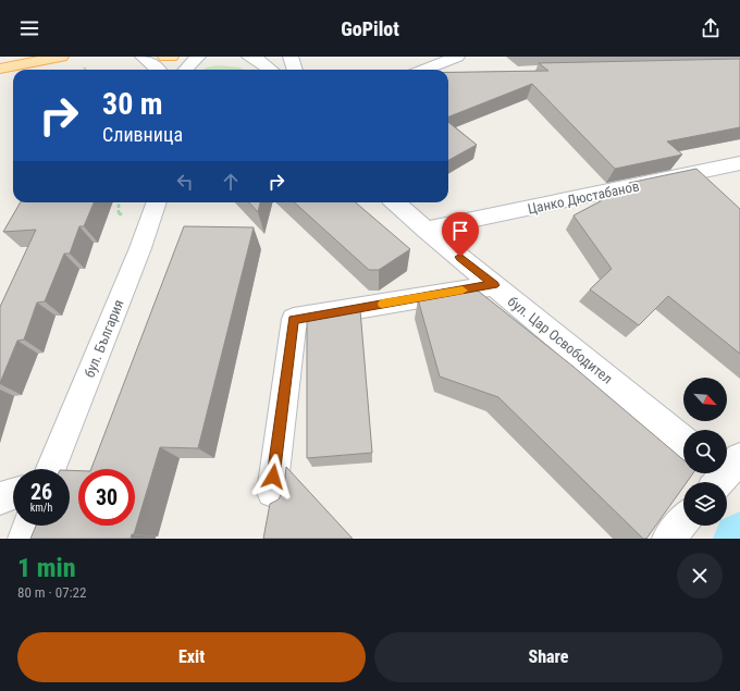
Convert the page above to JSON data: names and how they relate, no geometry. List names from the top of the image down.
{
  "streets": {
    "street": ["Цанко Дюстабанов", "бул. България", "бул. Цар Освободител"]
  },
  "crossings": [
    ["Цанко Дюстабанов", "бул. Цар Освободител"]
  ],
  "north": "bottom right",
  "page": {
    "header": "GoPilot",
    "turn": ["30 m", "Сливница"],
    "speed": "26 km/h",
    "limit": "30",
    "heading": ["1 min", "80 m · 07:22"],
    "buttons": ["Exit", "Share"]
  }
}
